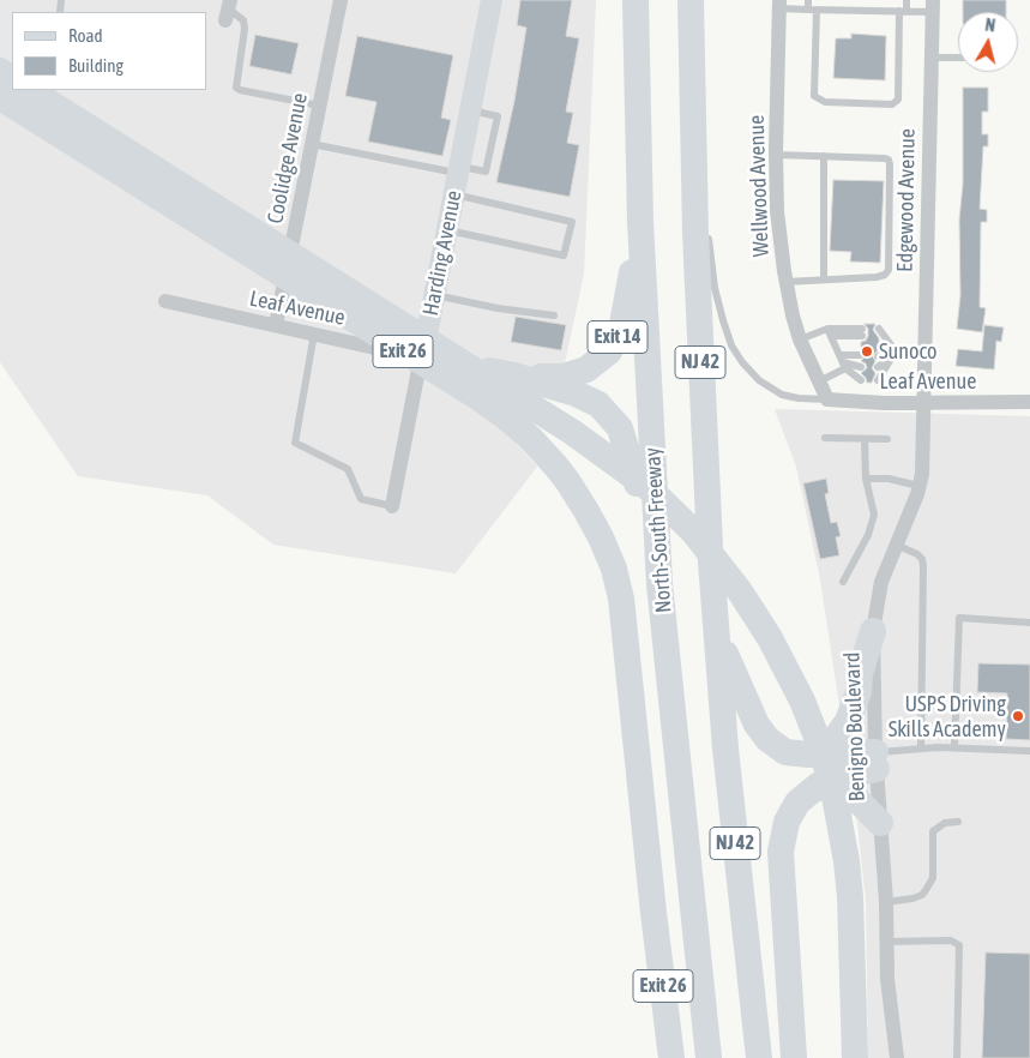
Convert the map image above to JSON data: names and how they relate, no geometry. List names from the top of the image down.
{
  "streets": {
    "highway": [
      "Exit 14",
      "Exit 26",
      "NJ 42",
      "North-South Freeway"
    ],
    "main road": ["Harding Avenue"],
    "street": [
      "Coolidge Avenue",
      "Wellwood Avenue",
      "Edgewood Avenue",
      "Leaf Avenue",
      "Benigno Boulevard"
    ]
  },
  "crossings": [
    ["Coolidge Avenue", "Leaf Avenue"],
    ["Wellwood Avenue", "Leaf Avenue"],
    ["Edgewood Avenue", "Leaf Avenue"],
    ["Edgewood Avenue", "Benigno Boulevard"],
    ["Harding Avenue", "Leaf Avenue"],
    ["Leaf Avenue", "Benigno Boulevard"],
    ["Exit 14", "North-South Freeway"]
  ],
  "places": ["Sunoco", "USPS Driving Skills Academy"],
  "legend": ["Road", "Building"],
  "north": "top"
}
